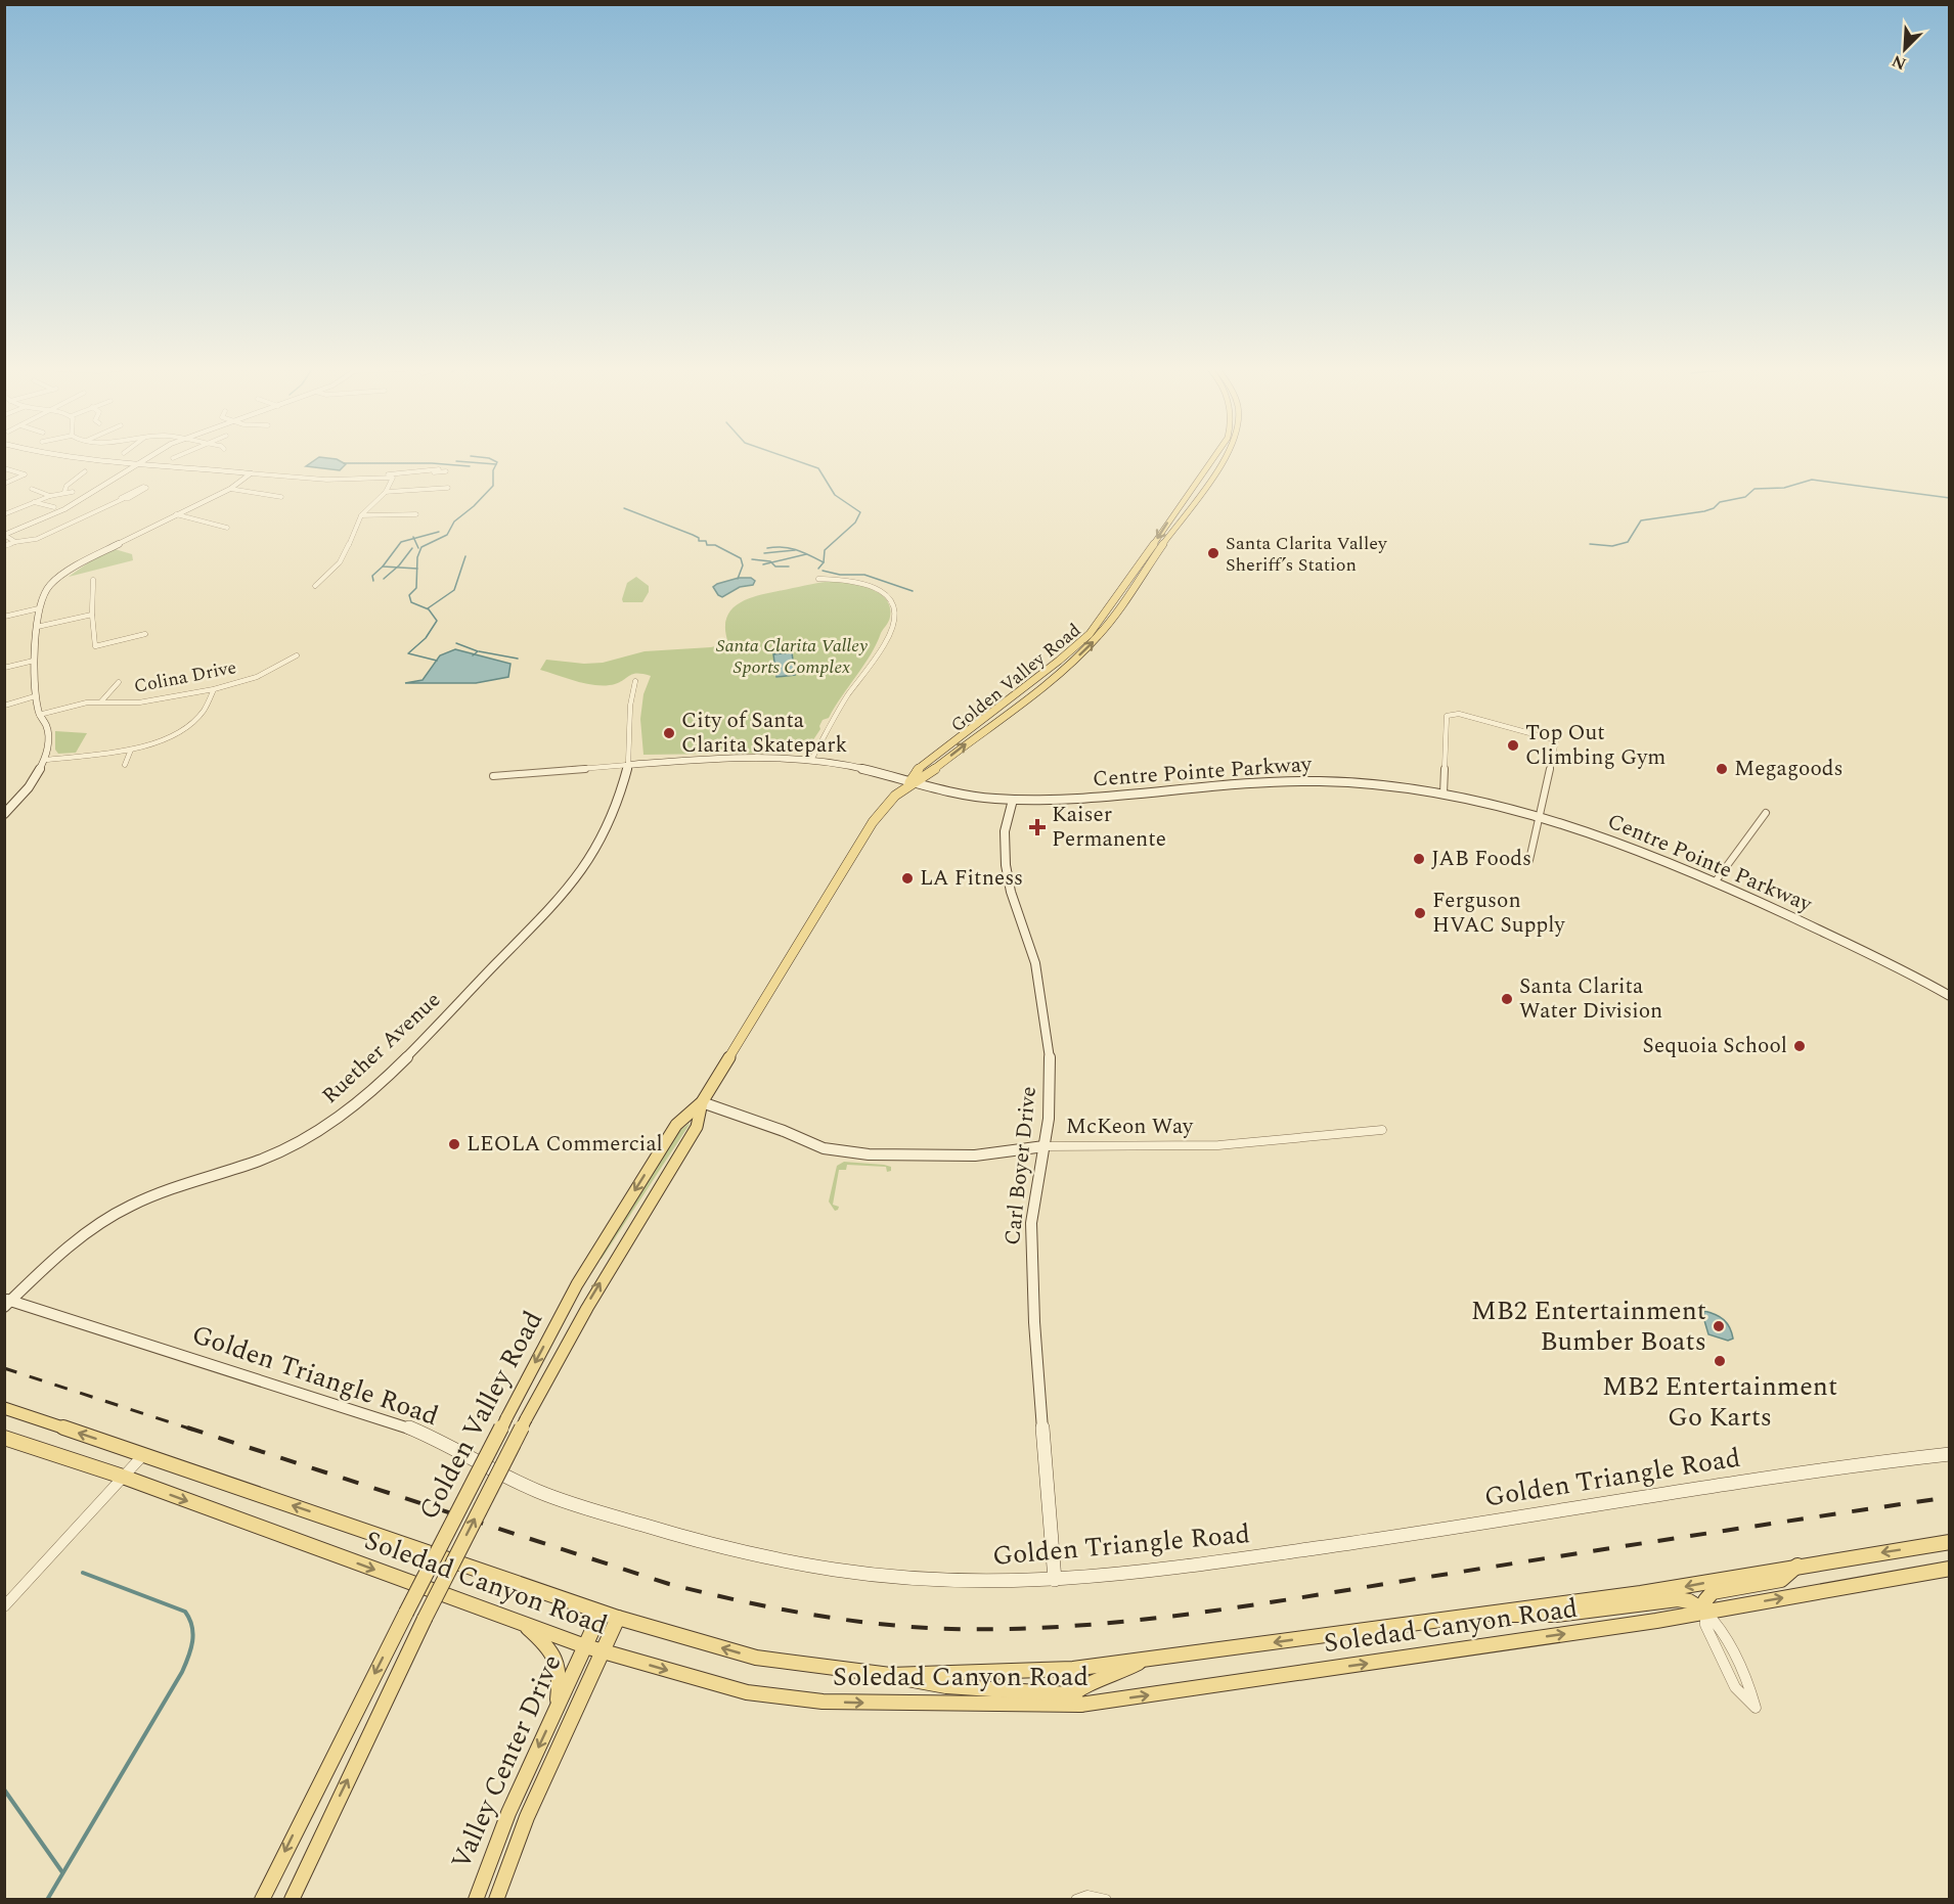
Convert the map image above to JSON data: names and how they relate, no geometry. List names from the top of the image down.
{
  "streets": {
    "main road": ["Golden Valley Road", "Soledad Canyon Road", "Valley Center Drive"],
    "street": [
      "Colina Drive",
      "Centre Pointe Parkway",
      "Ruether Avenue",
      "McKeon Way",
      "Carl Boyer Drive",
      "Golden Triangle Road"
    ]
  },
  "crossings": [
    ["Golden Valley Road", "Centre Pointe Parkway"],
    ["Golden Valley Road", "McKeon Way"],
    ["Centre Pointe Parkway", "Ruether Avenue"],
    ["Centre Pointe Parkway", "Carl Boyer Drive"],
    ["Ruether Avenue", "Golden Triangle Road"],
    ["McKeon Way", "Carl Boyer Drive"],
    ["Carl Boyer Drive", "Golden Triangle Road"],
    ["Soledad Canyon Road", "Valley Center Drive"]
  ],
  "parks": ["Santa Clarita Valley Sports Complex"],
  "places": {
    "other": [
      "Santa Clarita Valley Sheriff’s Station",
      "City of Santa Clarita Skatepark",
      "Top Out Climbing Gym",
      "Megagoods",
      "JAB Foods",
      "LA Fitness",
      "Ferguson HVAC Supply",
      "Santa Clarita Water Division",
      "Sequoia School",
      "LEOLA Commercial",
      "MB2 Entertainment Bumber Boats",
      "MB2 Entertainment Go Karts"
    ],
    "health": ["Kaiser Permanente"]
  },
  "north": "bottom left"
}
